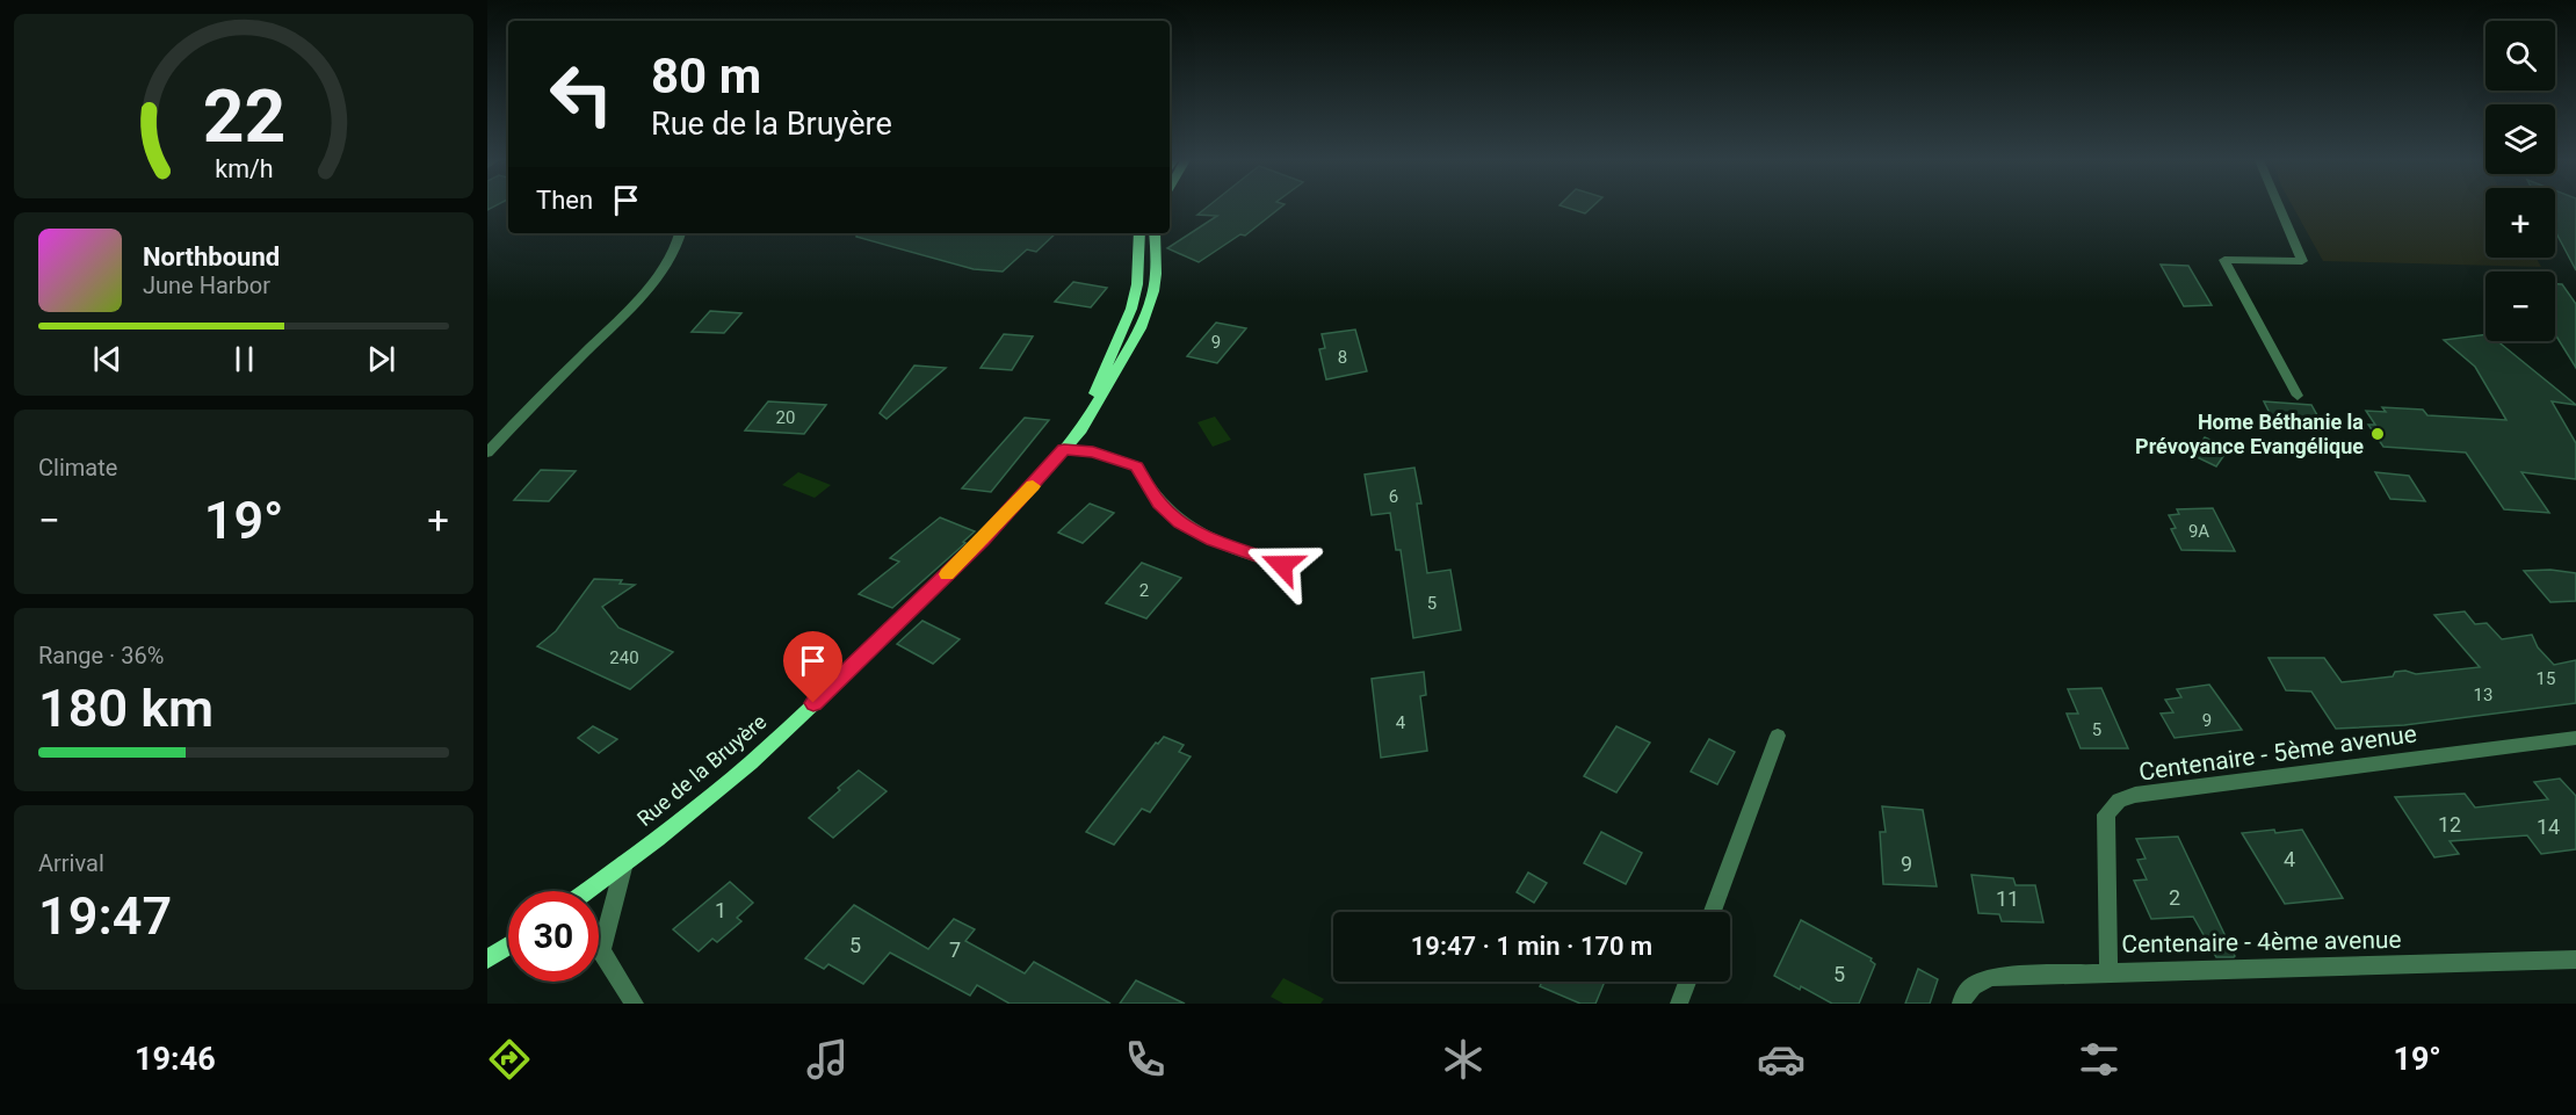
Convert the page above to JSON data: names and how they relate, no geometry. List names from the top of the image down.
{
  "streets": {
    "main road": ["Rue de la Bruyère"],
    "street": ["Centenaire - 5ème avenue", "Centenaire - 4ème avenue"]
  },
  "crossings": [
    ["Centenaire - 5ème avenue", "Centenaire - 4ème avenue"]
  ],
  "places": ["Home Béthanie la Prévoyance Evangélique"],
  "house_numbers": [
    "9",
    "8",
    "20",
    "6",
    "9A",
    "2",
    "5",
    "240",
    "15",
    "13",
    "9",
    "4",
    "5",
    "12",
    "14",
    "4",
    "9",
    "2",
    "11",
    "1",
    "5",
    "7",
    "5"
  ],
  "page": {
    "map_buttons": ["+", "−"],
    "turn": ["80 m", "Rue de la Bruyère"],
    "then": "Then",
    "song": ["Northbound", "June Harbor"],
    "tile": [
      "Climate",
      ["Range · 36%", "180 km"],
      ["Arrival", "19:47"]
    ],
    "heat": ["−", "19°", "+"],
    "limit": "30",
    "trip": "19:47 · 1 min · 170 m",
    "tabs": ["19:46", "19°"],
    "gauge": ["22", "km/h"]
  }
}
